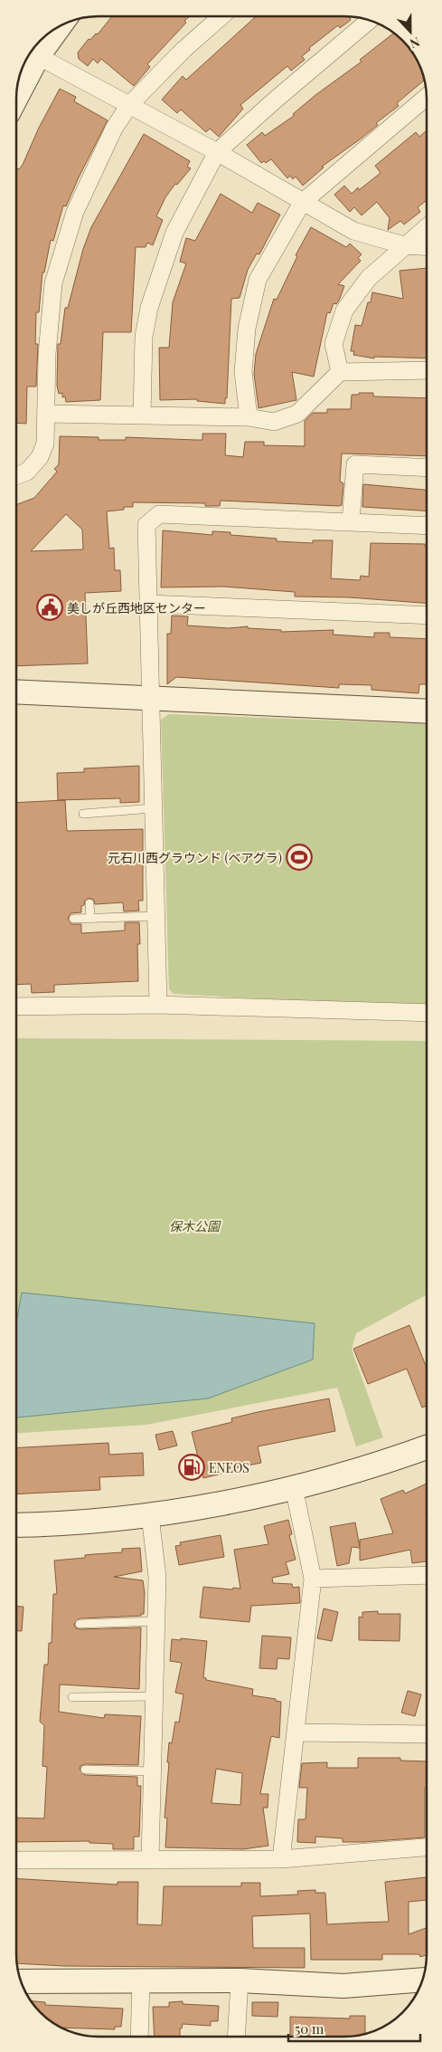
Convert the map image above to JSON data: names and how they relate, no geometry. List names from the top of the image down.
{
  "parks": ["保木公園"],
  "places": {
    "public building": ["美しが丘西地区センター"],
    "sports": ["元石川西グラウンド (ベアグラ)"],
    "fuel station": ["ENEOS"]
  },
  "scale_bar": "50 m",
  "north": "bottom"
}
